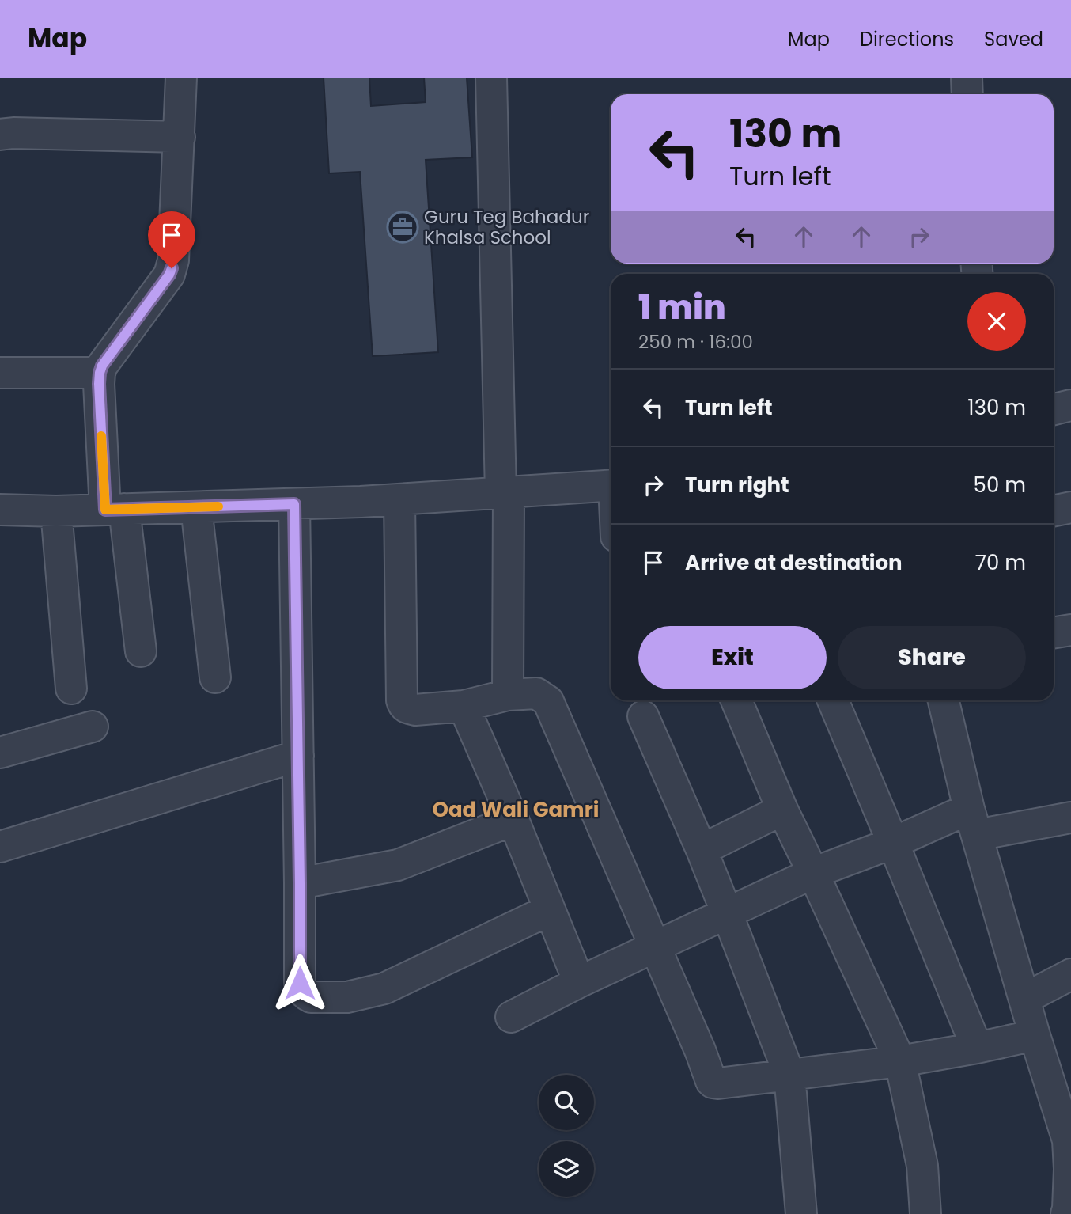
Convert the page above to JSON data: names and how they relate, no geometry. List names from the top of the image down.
{
  "districts": ["Oad Wali Gamri"],
  "places": {
    "office": ["Guru Teg Bahadur Khalsa School"]
  },
  "page": {
    "header": "Map",
    "nav": ["Map", "Directions", "Saved"],
    "turn": ["130 m", "Turn left"],
    "heading": ["1 min", "250 m · 16:00"],
    "list": [
      {
        "name": "Turn left",
        "value": "130 m"
      },
      {
        "name": "Turn right",
        "value": "50 m"
      },
      {
        "name": "Arrive at destination",
        "value": "70 m"
      }
    ],
    "buttons": ["Exit", "Share"]
  }
}
